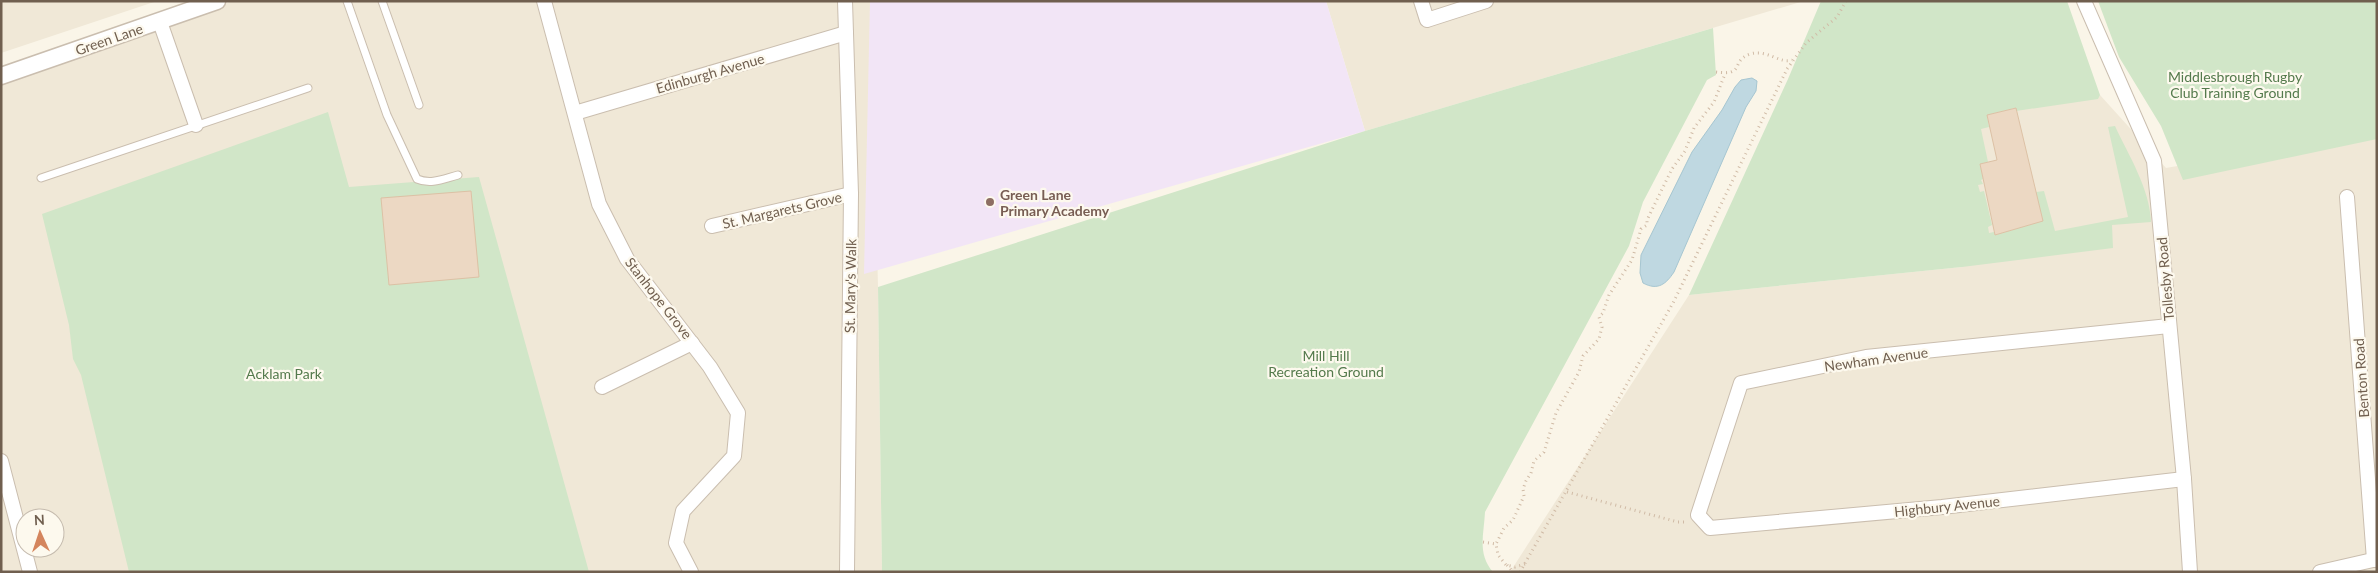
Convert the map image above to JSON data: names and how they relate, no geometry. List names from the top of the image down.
{
  "streets": {
    "street": [
      "Green Lane",
      "Edinburgh Avenue",
      "St. Margarets Grove",
      "Tollesby Road",
      "St. Mary's Walk",
      "Stanhope Grove",
      "Newham Avenue",
      "Benton Road",
      "Highbury Avenue"
    ]
  },
  "crossings": [
    ["Edinburgh Avenue", "St. Mary's Walk"],
    ["Edinburgh Avenue", "Stanhope Grove"],
    ["St. Margarets Grove", "St. Mary's Walk"],
    ["Tollesby Road", "Newham Avenue"],
    ["Tollesby Road", "Highbury Avenue"],
    ["Newham Avenue", "Highbury Avenue"]
  ],
  "parks": ["Middlesbrough Rugby Club Training Ground", "Mill Hill Recreation Ground", "Acklam Park"],
  "places": ["Green Lane Primary Academy"],
  "north": "top"
}
